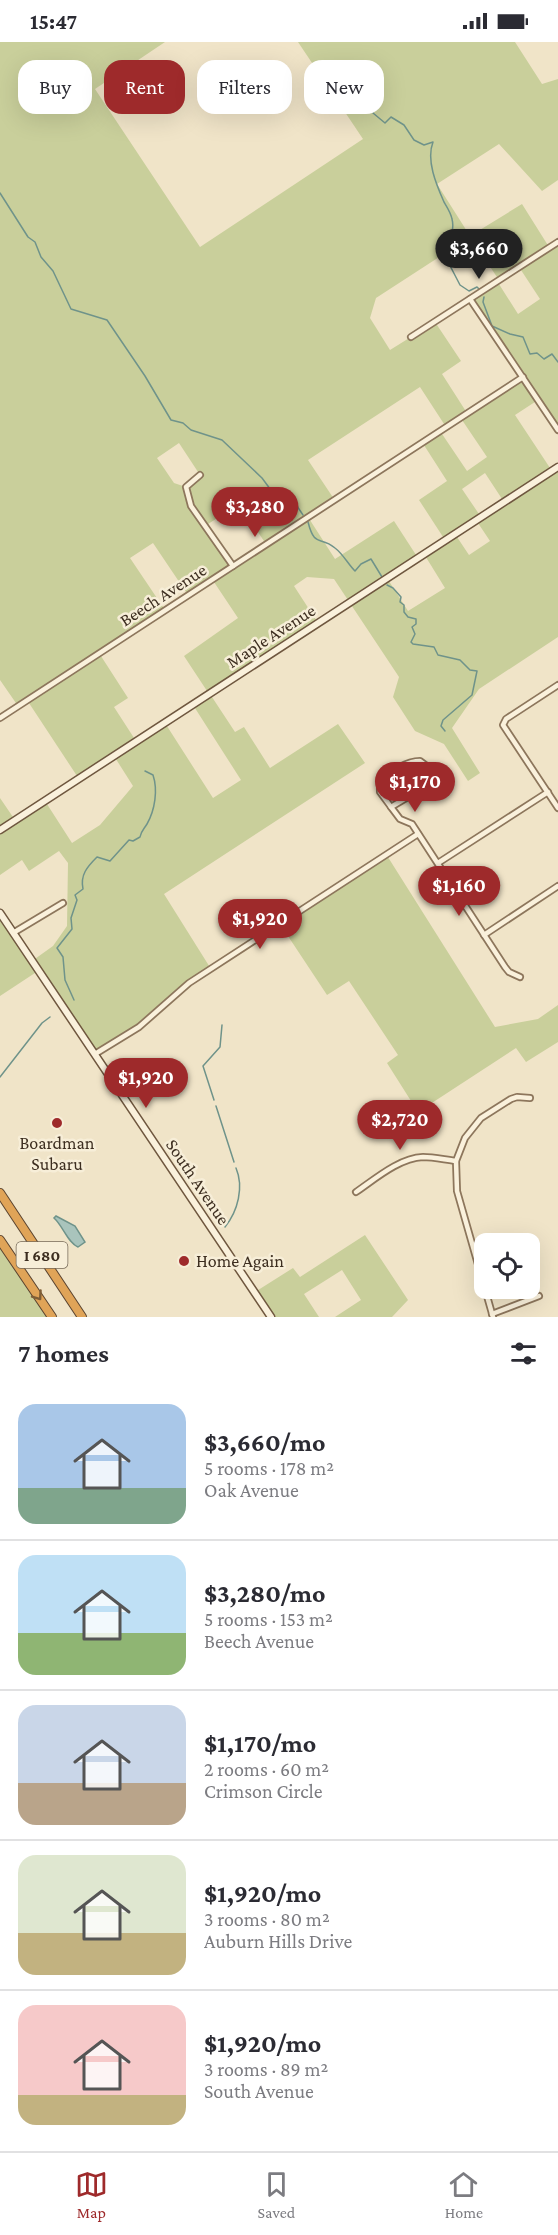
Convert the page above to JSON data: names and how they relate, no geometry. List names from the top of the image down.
{
  "streets": {
    "highway": ["I 680"],
    "street": ["Beech Avenue", "Maple Avenue", "South Avenue"]
  },
  "places": ["Boardman Subaru", "Home Again"],
  "page": {
    "status": "15:47",
    "chip": [
      "Buy",
      "Rent",
      "Filters",
      "New"
    ],
    "price": [
      "$3,660",
      "$3,280",
      "$1,170",
      "$1,160",
      "$1,920",
      "$1,920",
      "$2,720"
    ],
    "heading": "7 homes",
    "list": [
      {
        "name": "$3,660/mo",
        "note": "5 rooms · 178 m² · Oak Avenue"
      },
      {
        "name": "$3,280/mo",
        "note": "5 rooms · 153 m² · Beech Avenue"
      },
      {
        "name": "$1,170/mo",
        "note": "2 rooms · 60 m² · Crimson Circle"
      },
      {
        "name": "$1,920/mo",
        "note": "3 rooms · 80 m² · Auburn Hills Drive"
      },
      {
        "name": "$1,920/mo",
        "note": "3 rooms · 89 m² · South Avenue"
      }
    ],
    "tabs": ["Map", "Saved", "Home"]
  }
}
